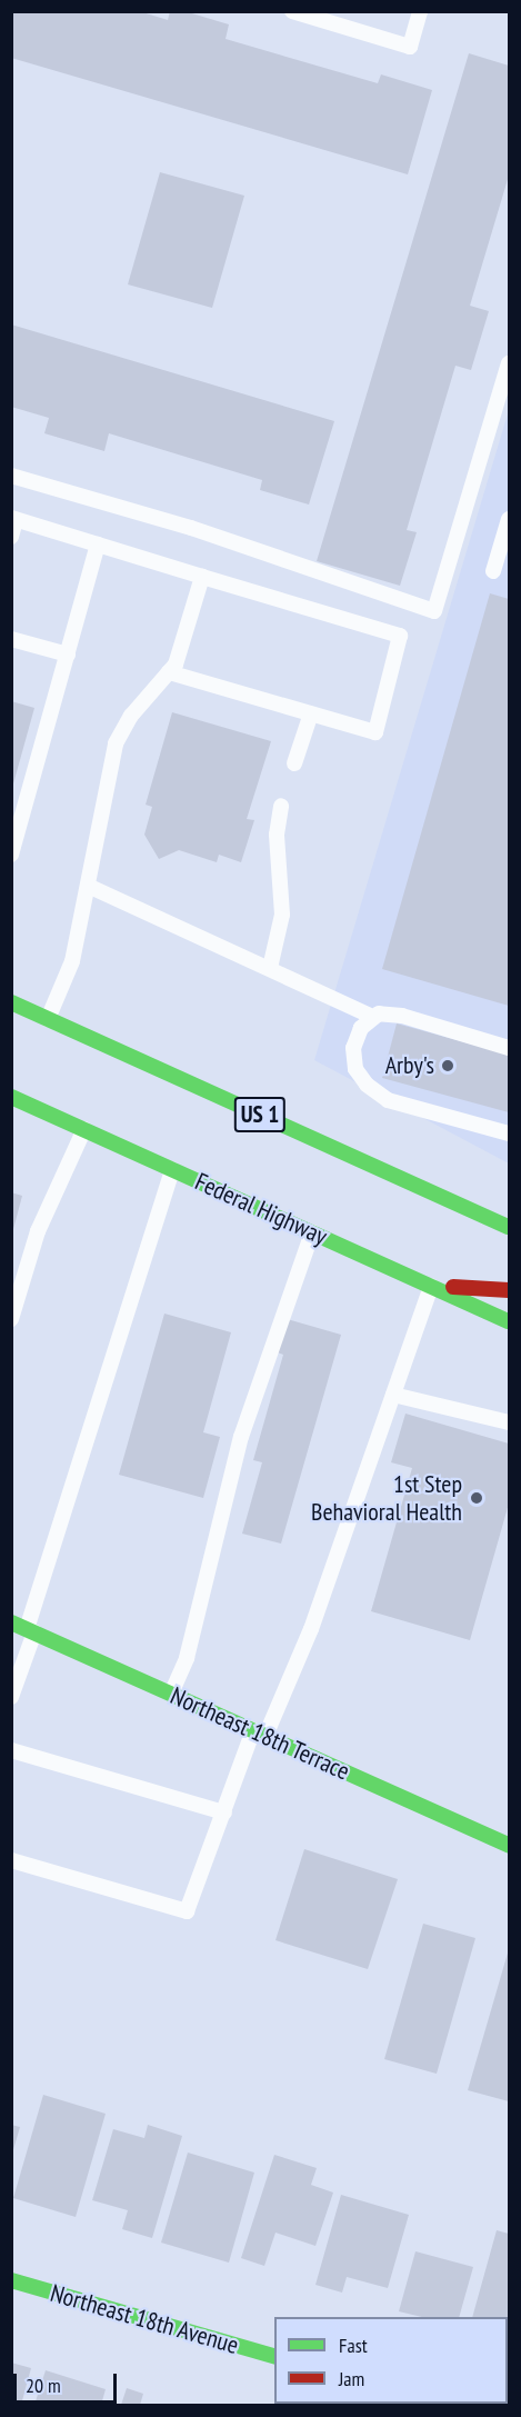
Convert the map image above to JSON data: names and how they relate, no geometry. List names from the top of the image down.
{
  "streets": {
    "main road": [
      "US 1",
      "Federal Highway",
      "Northeast 18th Terrace",
      "Northeast 18th Avenue"
    ]
  },
  "places": ["Arby's", "1st Step Behavioral Health"],
  "legend": ["Fast", "Jam"],
  "scale_bar": "20 m"
}
